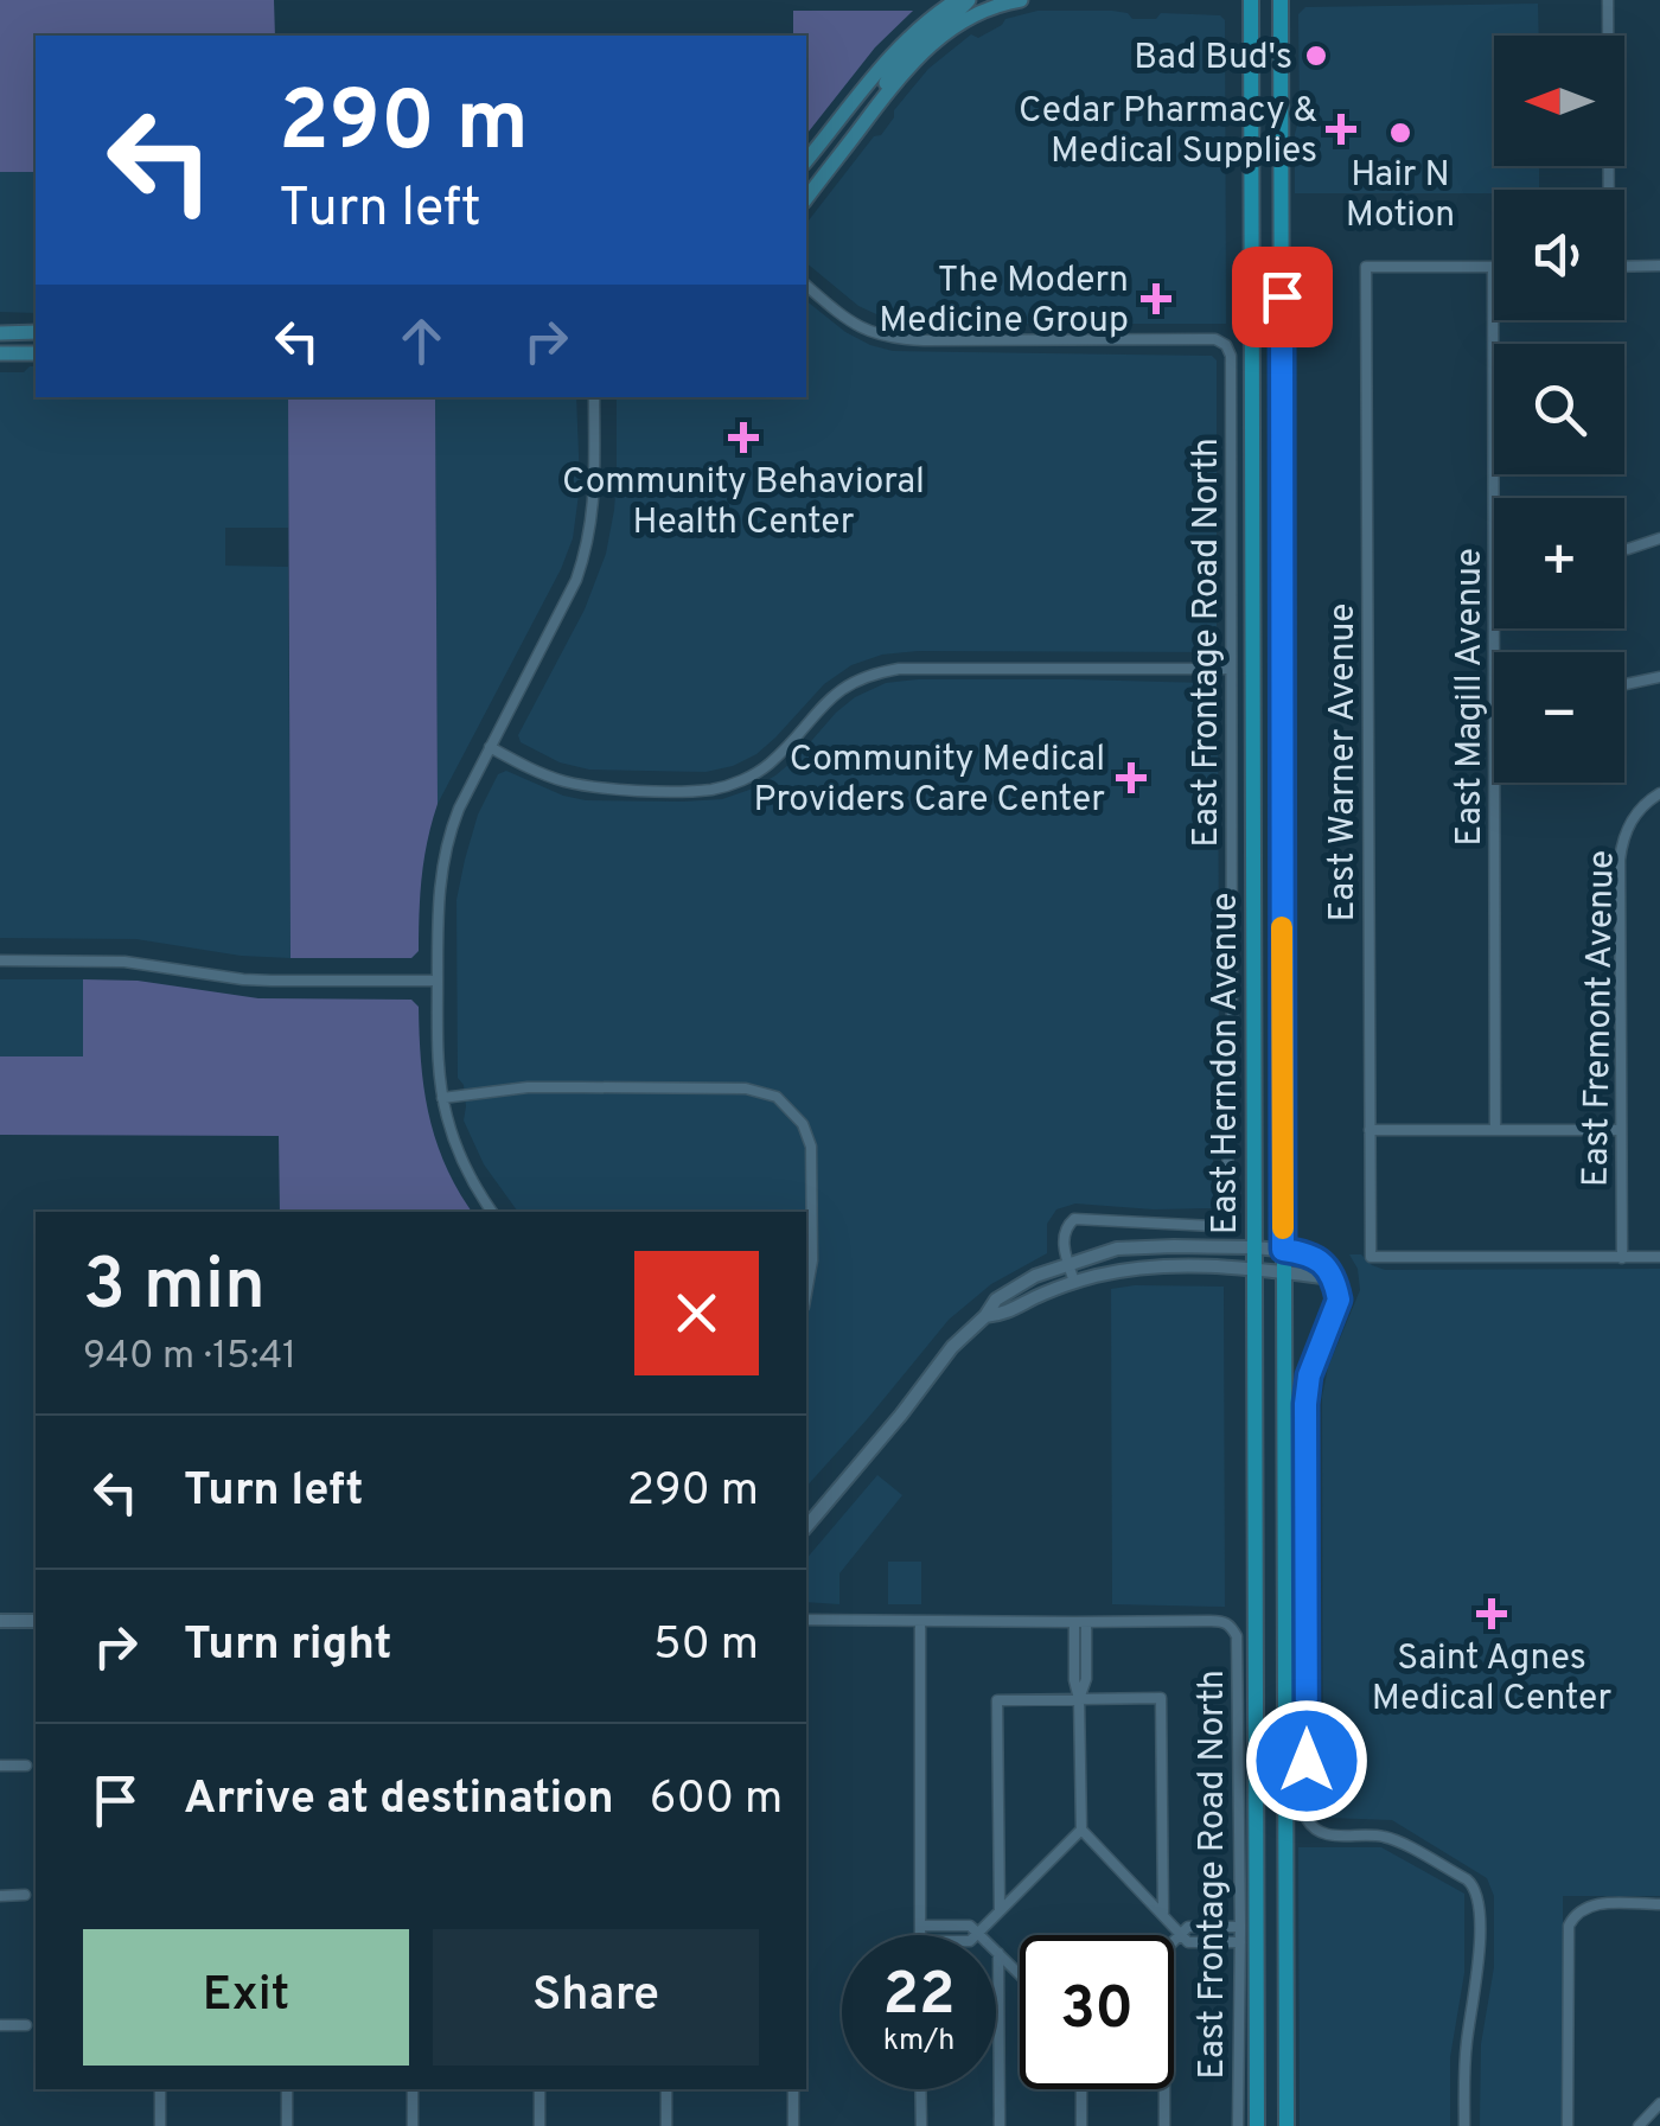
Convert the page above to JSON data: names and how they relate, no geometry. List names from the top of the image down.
{
  "streets": {
    "main road": ["East Herndon Avenue"],
    "street": [
      "East Frontage Road North",
      "East Magill Avenue",
      "East Warner Avenue",
      "East Fremont Avenue"
    ]
  },
  "crossings": [
    ["East Magill Avenue", "East Warner Avenue"],
    ["East Warner Avenue", "East Fremont Avenue"]
  ],
  "places": {
    "other": ["Bad Bud's", "Hair N Motion"],
    "health": [
      "Cedar Pharmacy & Medical Supplies",
      "The Modern Medicine Group",
      "Community Behavioral Health Center",
      "Community Medical Providers Care Center",
      "Saint Agnes Medical Center"
    ]
  },
  "north": "left",
  "page": {
    "map_buttons": ["+", "−"],
    "turn": ["290 m", "Turn left"],
    "heading": ["3 min", "940 m · 15:41"],
    "list": [
      {
        "name": "Turn left",
        "value": "290 m"
      },
      {
        "name": "Turn right",
        "value": "50 m"
      },
      {
        "name": "Arrive at destination",
        "value": "600 m"
      }
    ],
    "buttons": ["Exit", "Share"],
    "speed": "22 km/h",
    "limit": "30"
  }
}
